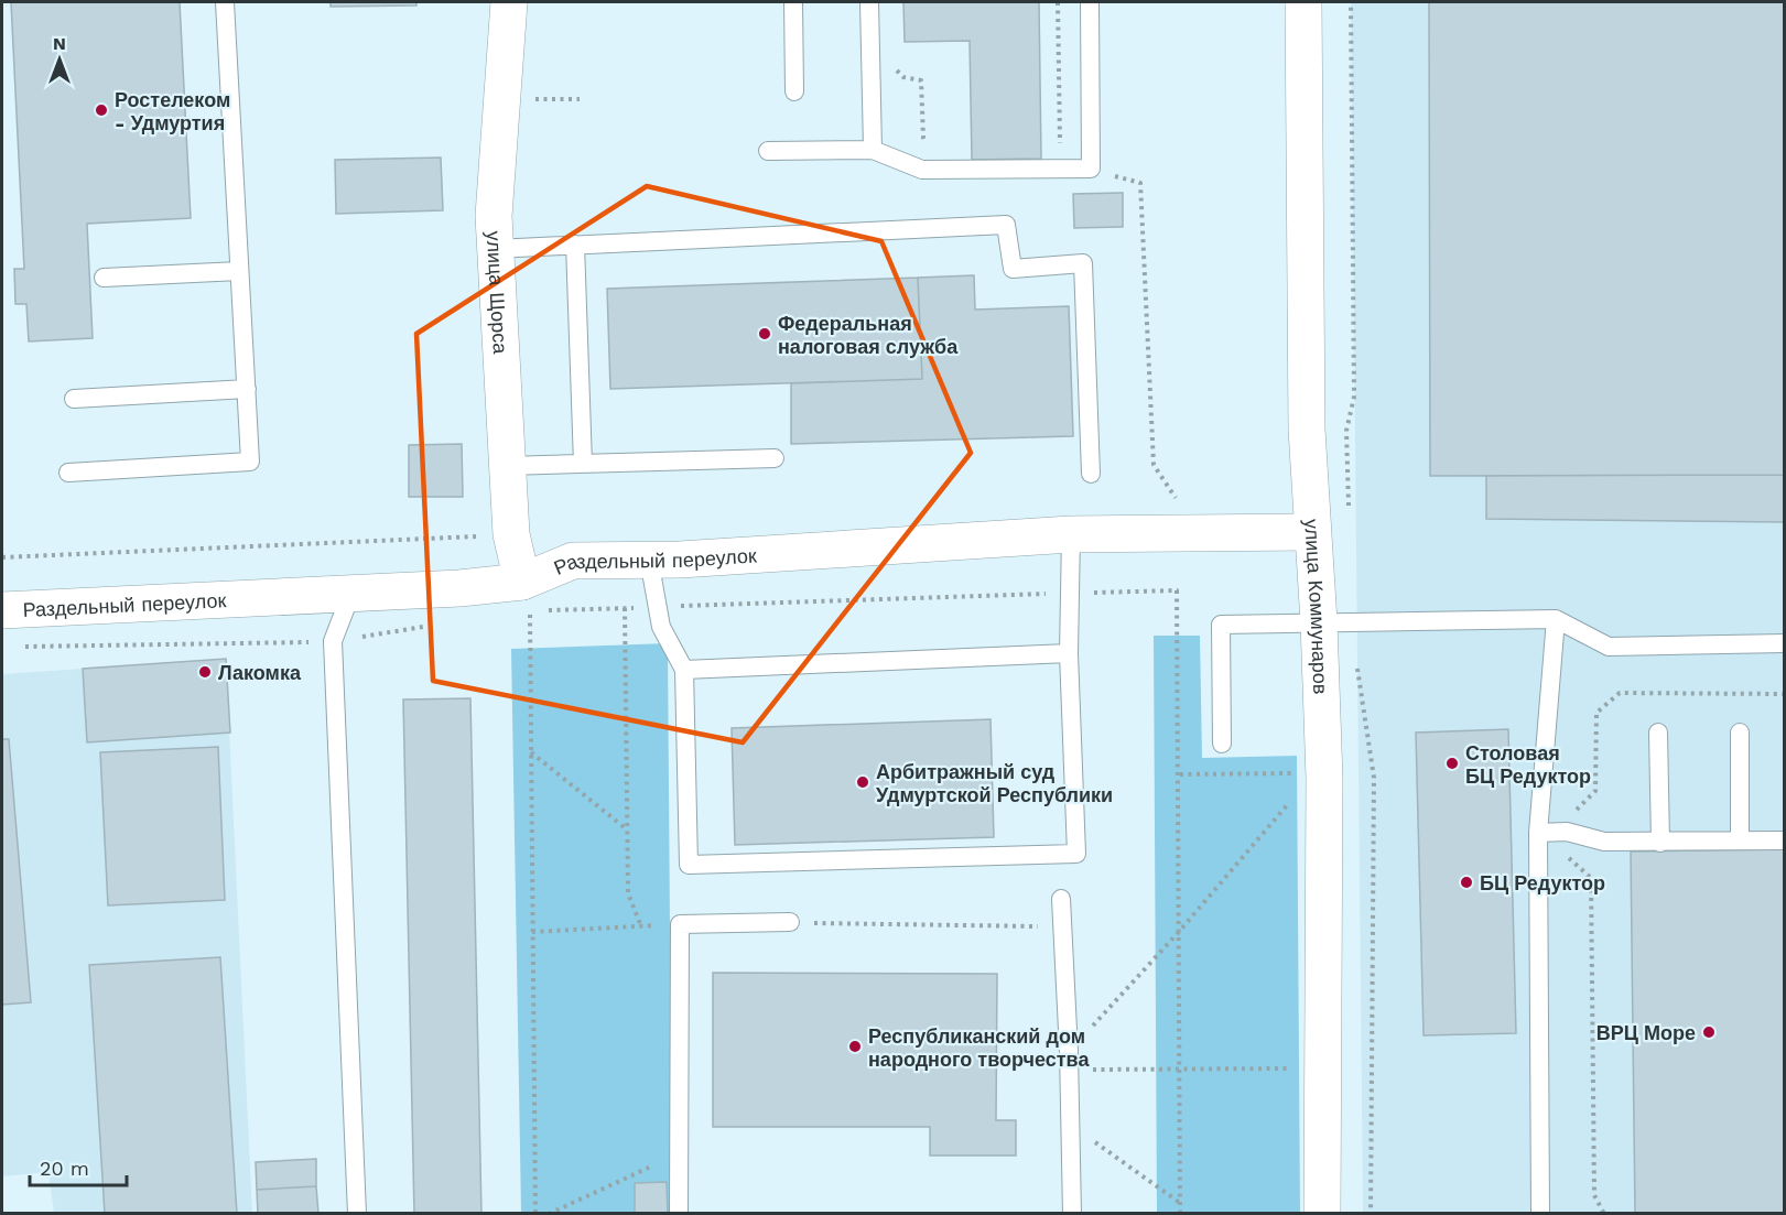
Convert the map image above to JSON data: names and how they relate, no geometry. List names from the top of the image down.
{
  "streets": {
    "street": ["улица Щорса", "Раздельный переулок", "улица Коммунаров"]
  },
  "crossings": [
    ["улица Щорса", "Раздельный переулок"],
    ["Раздельный переулок", "улица Коммунаров"]
  ],
  "places": [
    "Ростелеком - Удмуртия",
    "Федеральная налоговая служба",
    "Лакомка",
    "Столовая БЦ Редуктор",
    "Арбитражный суд Удмуртской Республики",
    "БЦ Редуктор",
    "ВРЦ Море",
    "Республиканский дом народного творчества"
  ],
  "scale_bar": "20 m",
  "north": "top"
}
